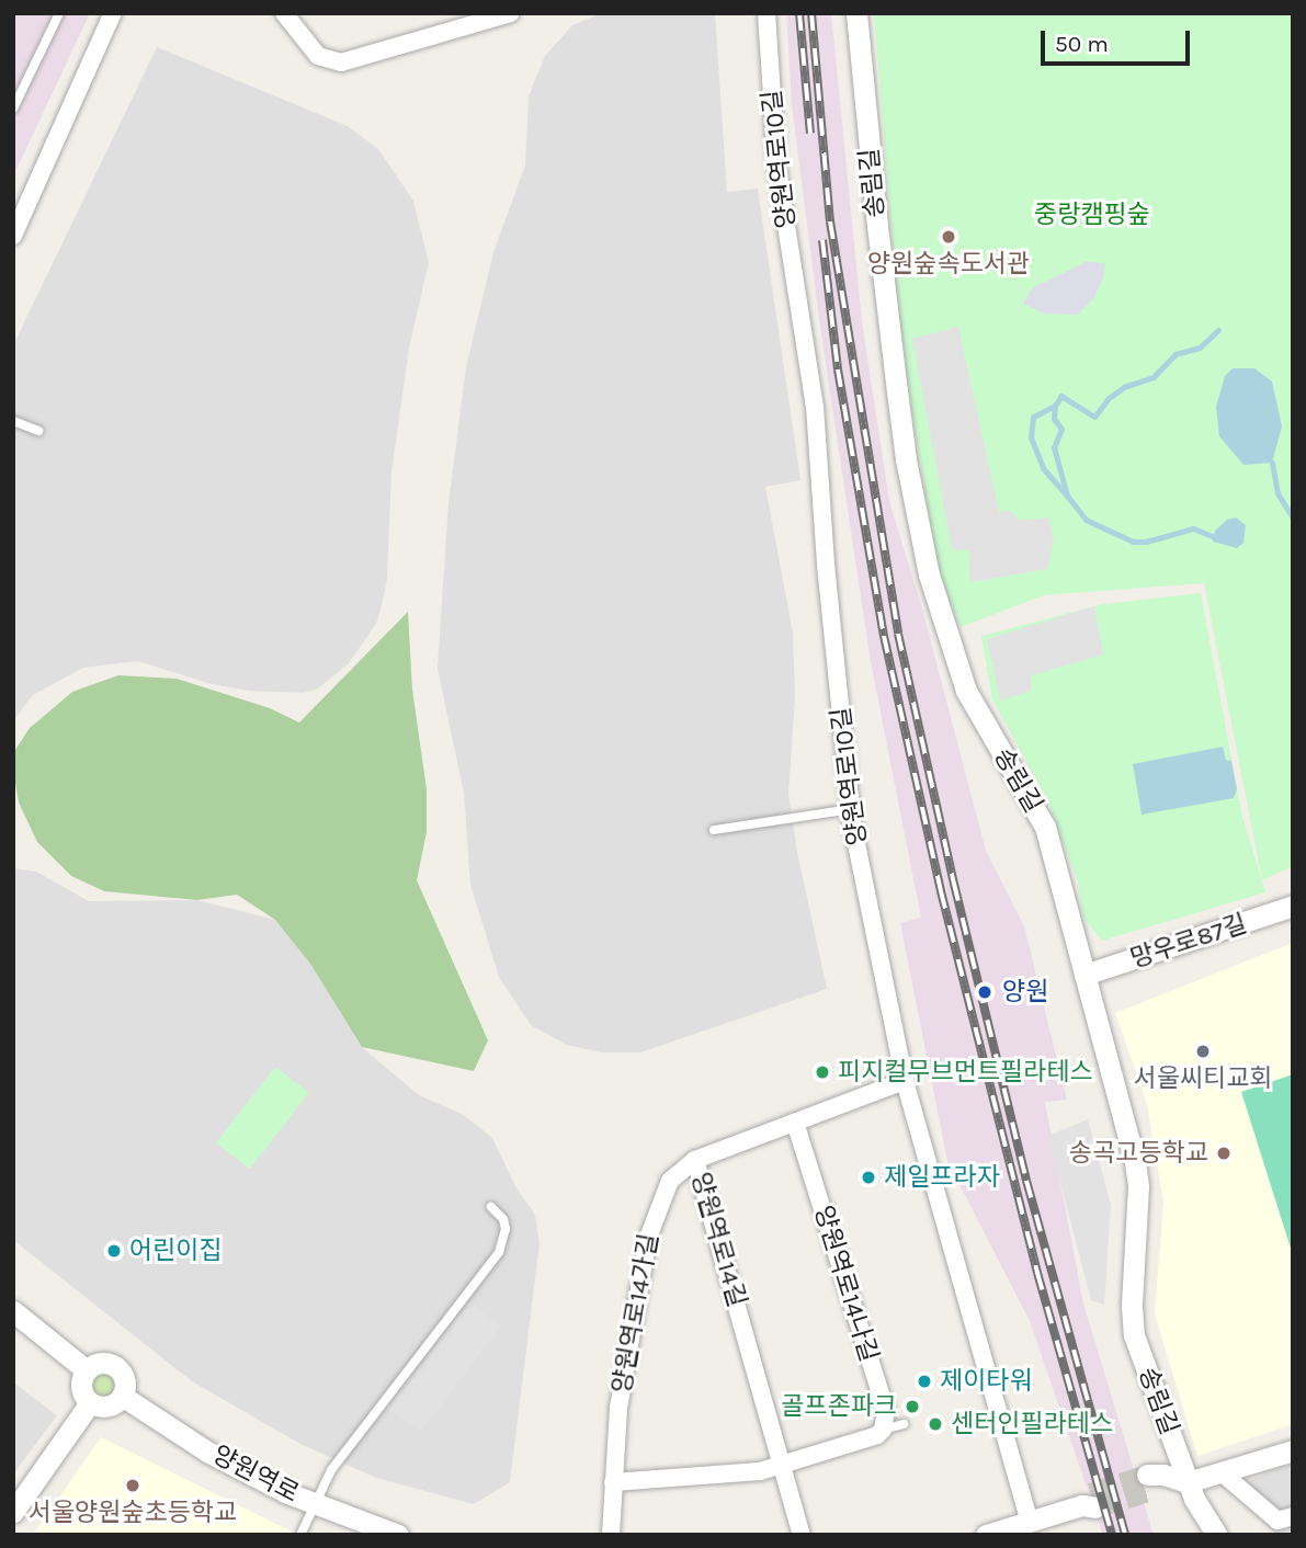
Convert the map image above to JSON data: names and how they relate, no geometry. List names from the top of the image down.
{
  "streets": {
    "street": [
      "양원역로10길",
      "송림길",
      "망우로87길",
      "양원역로14길",
      "양원역로14나길",
      "양원역로14가길",
      "양원역로"
    ]
  },
  "crossings": [
    ["양원역로10길", "양원역로14길"],
    ["송림길", "망우로87길"],
    ["양원역로14길", "양원역로14나길"],
    ["양원역로14길", "양원역로14가길"]
  ],
  "parks": ["중랑캠핑숲"],
  "places": [
    "양원숲속도서관",
    "양원",
    "서울씨티교회",
    "피지컬무브먼트필라테스",
    "송곡고등학교",
    "제일프라자",
    "어린이집",
    "제이타워",
    "골프존파크",
    "센터인필라테스",
    "서울양원숲초등학교"
  ],
  "scale_bar": "50 m"
}
